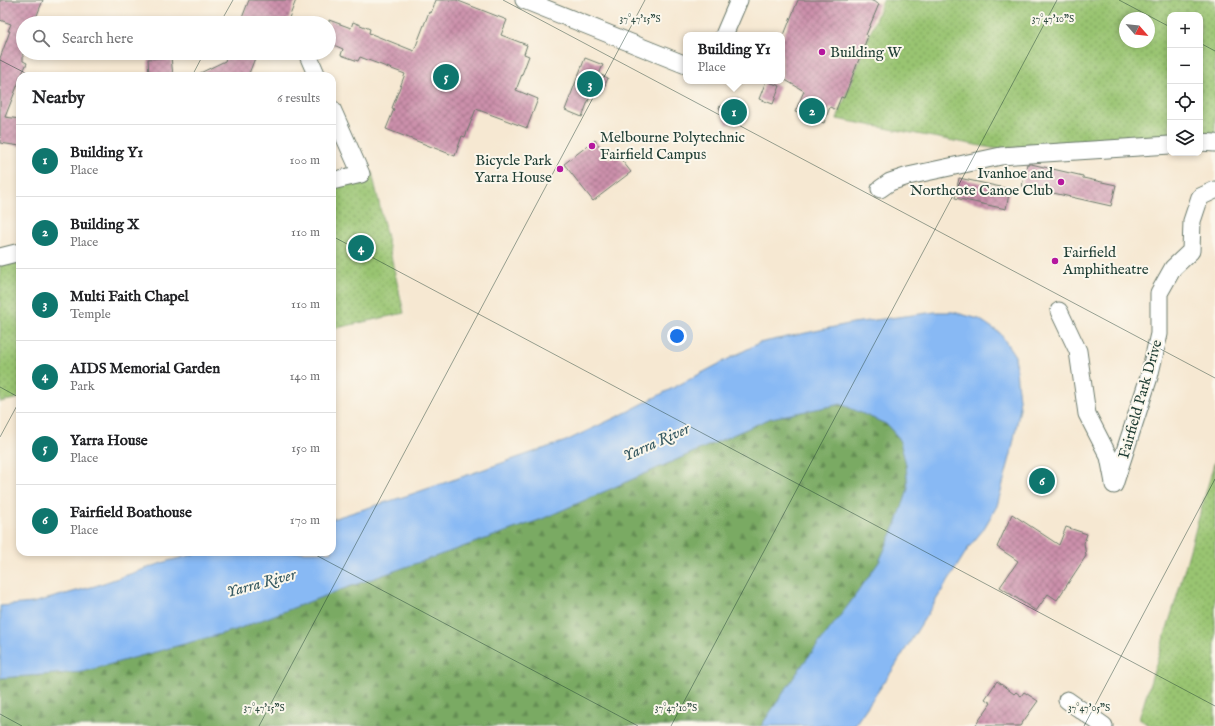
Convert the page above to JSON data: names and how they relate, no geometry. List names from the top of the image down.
{
  "streets": {
    "street": ["Fairfield Park Drive"]
  },
  "water": ["Yarra River"],
  "places": [
    "Building W",
    "Melbourne Polytechnic Fairfield Campus",
    "Bicycle Park Yarra House",
    "Ivanhoe and Northcote Canoe Club",
    "Fairfield Amphitheatre"
  ],
  "north": "bottom right",
  "page": {
    "map_buttons": ["+", "−"],
    "search": "Search here",
    "popup": ["Building Y1", "Place"],
    "pins": [
      "5",
      "3",
      "2",
      "1",
      "4",
      "6"
    ],
    "heading": ["Nearby", "6 results"],
    "list": [
      {
        "mark": "1",
        "name": "Building Y1",
        "note": "Place",
        "value": "100 m"
      },
      {
        "mark": "2",
        "name": "Building X",
        "note": "Place",
        "value": "110 m"
      },
      {
        "mark": "3",
        "name": "Multi Faith Chapel",
        "note": "Temple",
        "value": "110 m"
      },
      {
        "mark": "4",
        "name": "AIDS Memorial Garden",
        "note": "Park",
        "value": "140 m"
      },
      {
        "mark": "5",
        "name": "Yarra House",
        "note": "Place",
        "value": "150 m"
      },
      {
        "mark": "6",
        "name": "Fairfield Boathouse",
        "note": "Place",
        "value": "170 m"
      }
    ]
  },
  "coordinates": ["37°47'15\"S", "37°47'10\"S", "37°47'05\"S"]
}
